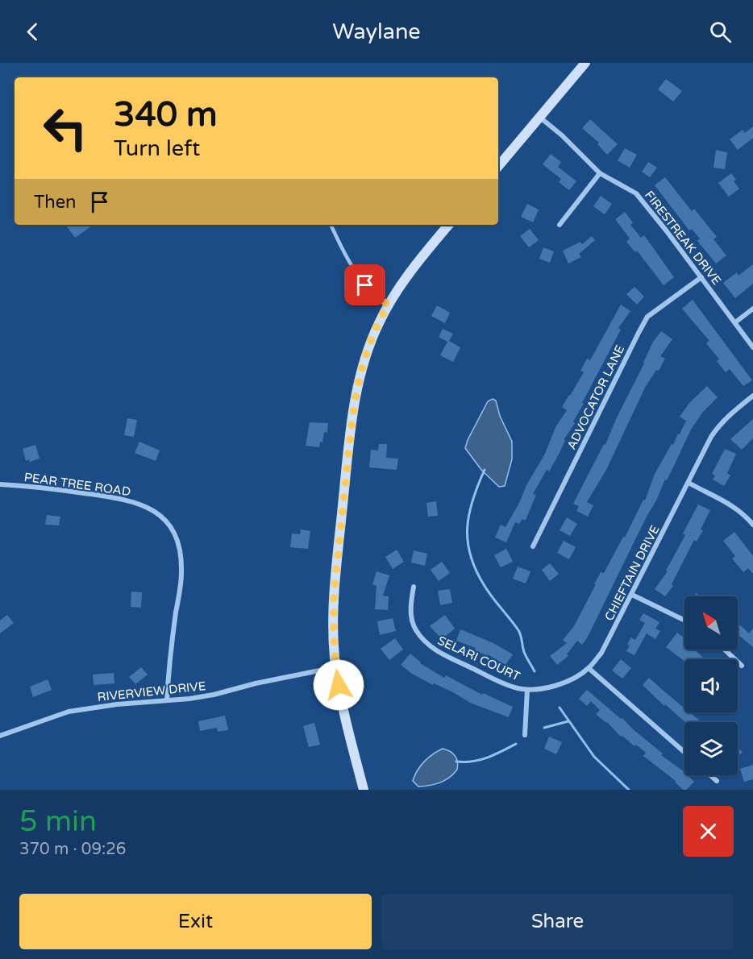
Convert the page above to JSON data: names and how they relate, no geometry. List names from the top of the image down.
{
  "streets": {
    "street": [
      "FIRESTREAK DRIVE",
      "ADVOCATOR LANE",
      "PEAR TREE ROAD",
      "CHIEFTAIN DRIVE",
      "SELARI COURT",
      "RIVERVIEW DRIVE"
    ]
  },
  "crossings": [
    ["FIRESTREAK DRIVE", "ADVOCATOR LANE"],
    ["PEAR TREE ROAD", "RIVERVIEW DRIVE"],
    ["CHIEFTAIN DRIVE", "SELARI COURT"]
  ],
  "north": "top left",
  "page": {
    "header": "Waylane",
    "turn": ["340 m", "Turn left"],
    "then": "Then",
    "heading": ["5 min", "370 m · 09:26"],
    "buttons": ["Exit", "Share"]
  }
}
